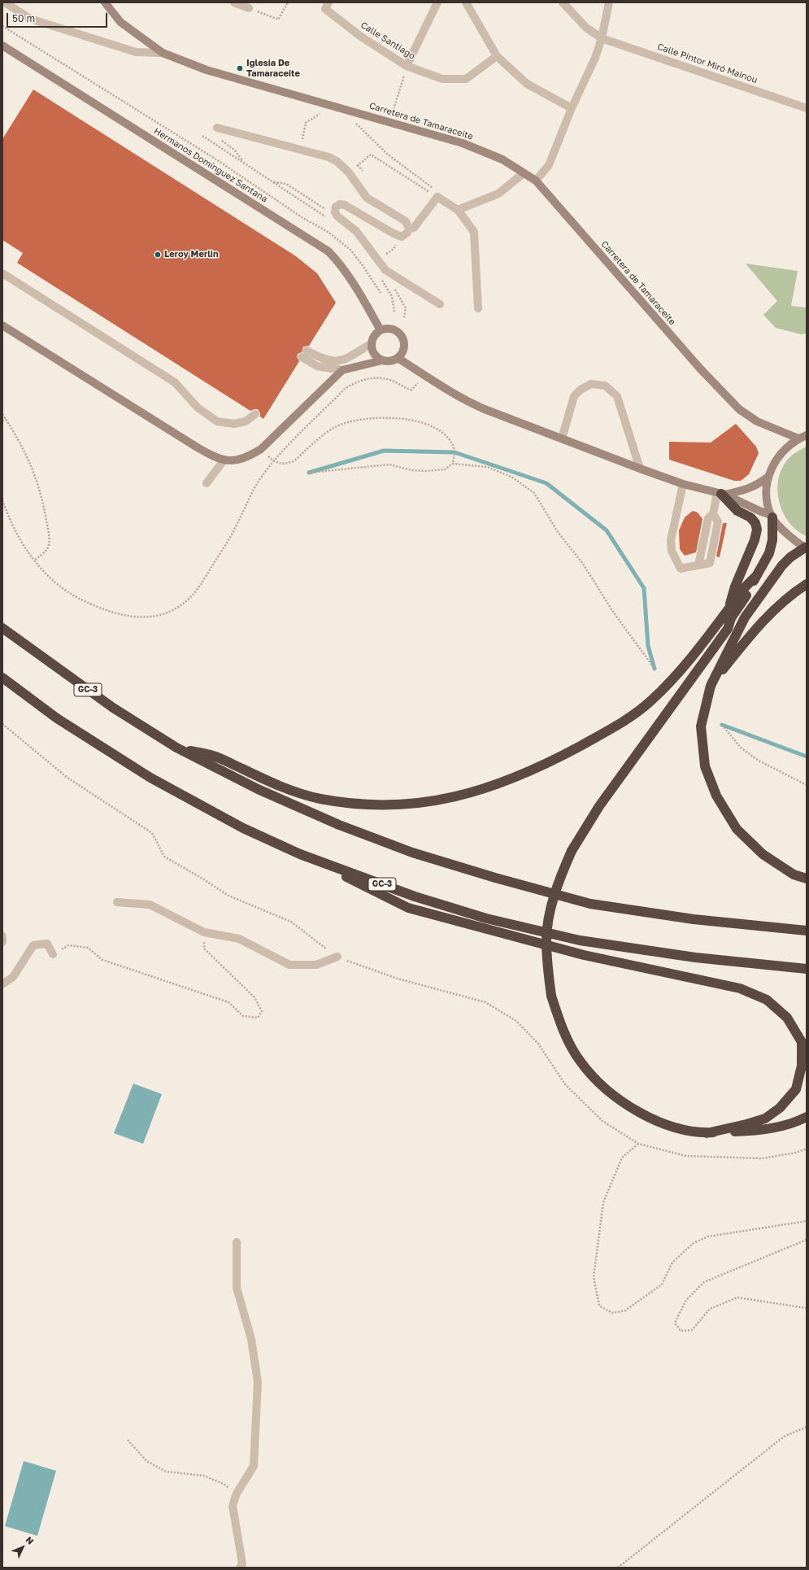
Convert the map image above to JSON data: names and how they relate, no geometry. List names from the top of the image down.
{
  "streets": {
    "highway": ["GC-3"],
    "main road": ["Carretera de Tamaraceite", "Hermanos Domínguez Santana"],
    "street": ["Calle Santiago", "Calle Pintor Miró Mainou"]
  },
  "places": ["Iglesia De Tamaraceite", "Leroy Merlin"],
  "scale_bar": "50 m",
  "north": "top right"
}
